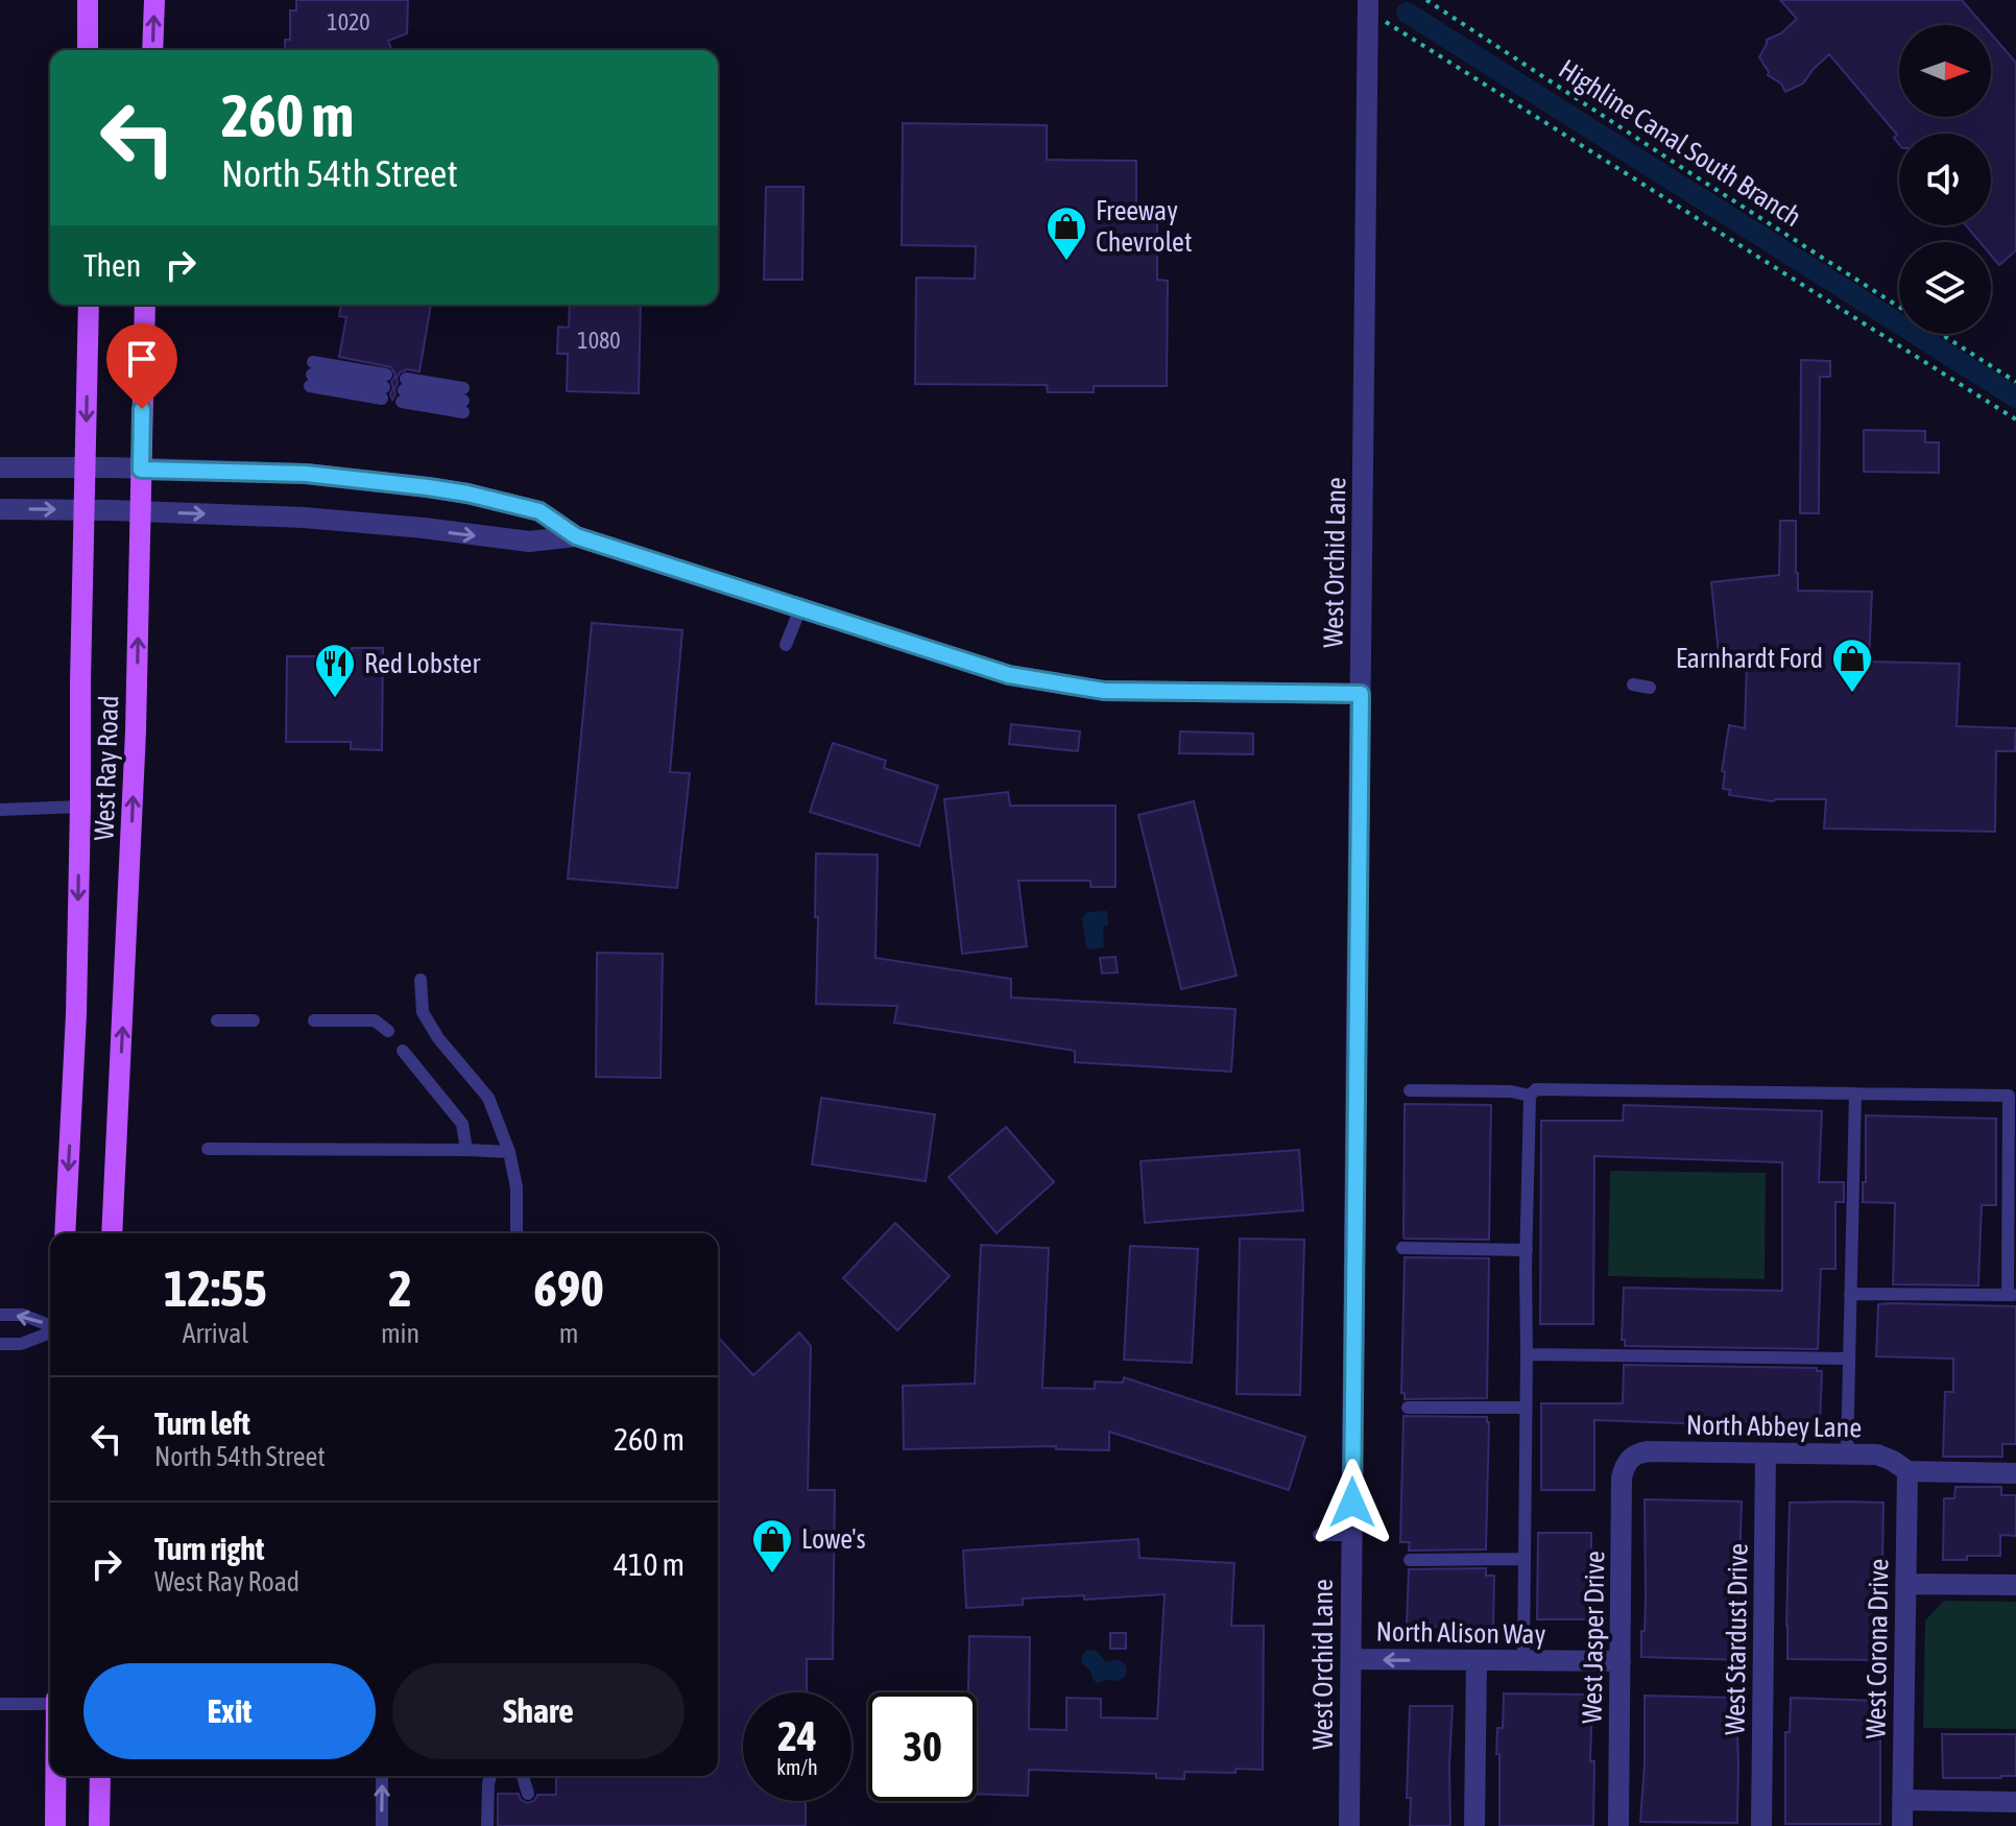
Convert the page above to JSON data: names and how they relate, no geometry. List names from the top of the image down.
{
  "streets": {
    "main road": ["West Ray Road"],
    "street": [
      "West Orchid Lane",
      "North Abbey Lane",
      "North Alison Way",
      "West Jasper Drive",
      "West Stardust Drive",
      "West Corona Drive"
    ],
    "path": ["Highline Canal South Branch"]
  },
  "crossings": [
    ["West Orchid Lane", "North Alison Way"],
    ["North Abbey Lane", "West Jasper Drive"],
    ["North Abbey Lane", "West Stardust Drive"],
    ["North Abbey Lane", "West Corona Drive"],
    ["North Alison Way", "West Jasper Drive"]
  ],
  "one_way": ["North Alison Way"],
  "places": {
    "shop": ["Freeway Chevrolet", "Earnhardt Ford", "Lowe's"],
    "restaurant": ["Red Lobster"]
  },
  "house_numbers": ["1020", "1080"],
  "north": "right",
  "page": {
    "turn": ["260 m", "North 54th Street"],
    "then": "Then",
    "eta": [
      "12:55",
      "Arrival",
      "2",
      "min",
      "690",
      "m"
    ],
    "list": [
      {
        "name": "Turn left",
        "note": "North 54th Street",
        "value": "260 m"
      },
      {
        "name": "Turn right",
        "note": "West Ray Road",
        "value": "410 m"
      }
    ],
    "buttons": ["Exit", "Share"],
    "speed": "24 km/h",
    "limit": "30"
  }
}
